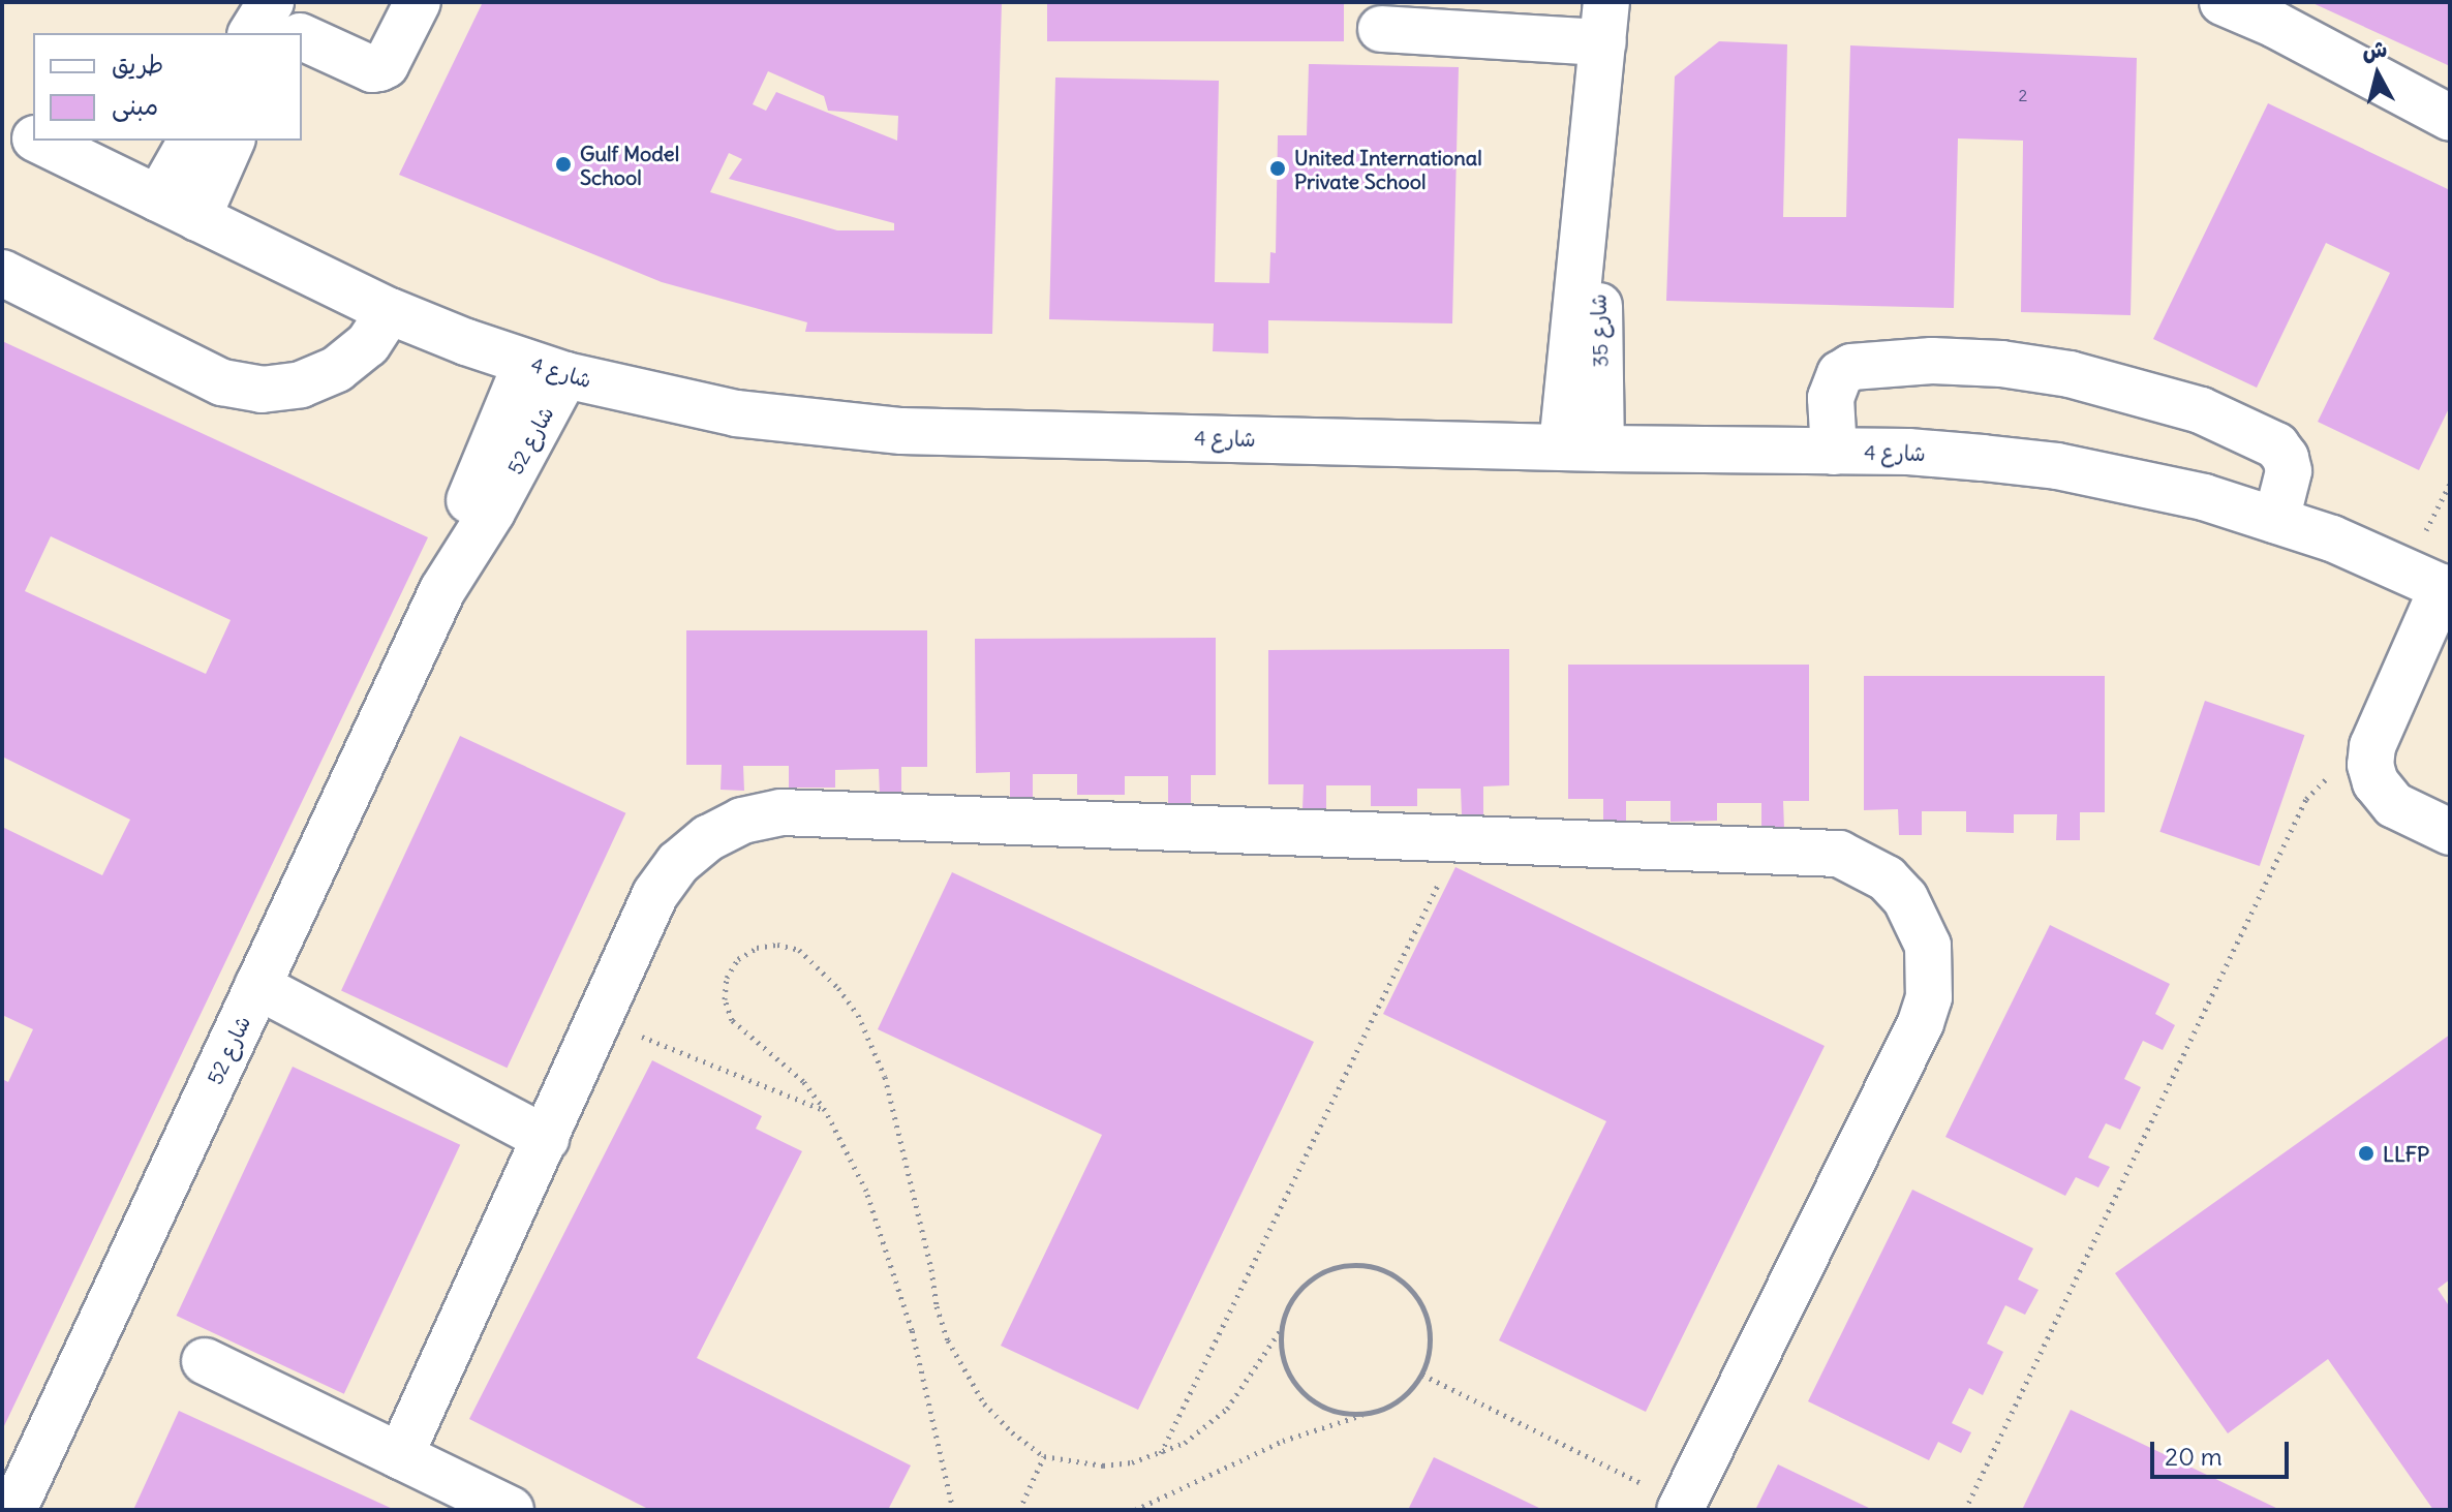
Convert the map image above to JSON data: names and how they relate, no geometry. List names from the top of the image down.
{
  "streets": {
    "street": ["شارع 35", "شارع 4", "شارع 52"]
  },
  "crossings": [
    ["شارع 35", "شارع 4"],
    ["شارع 4", "شارع 52"]
  ],
  "places": ["Gulf Model School", "United International Private School", "LLFP"],
  "house_numbers": ["2"],
  "legend": ["طريق", "مبنى"],
  "scale_bar": "20 m",
  "north": "top"
}
